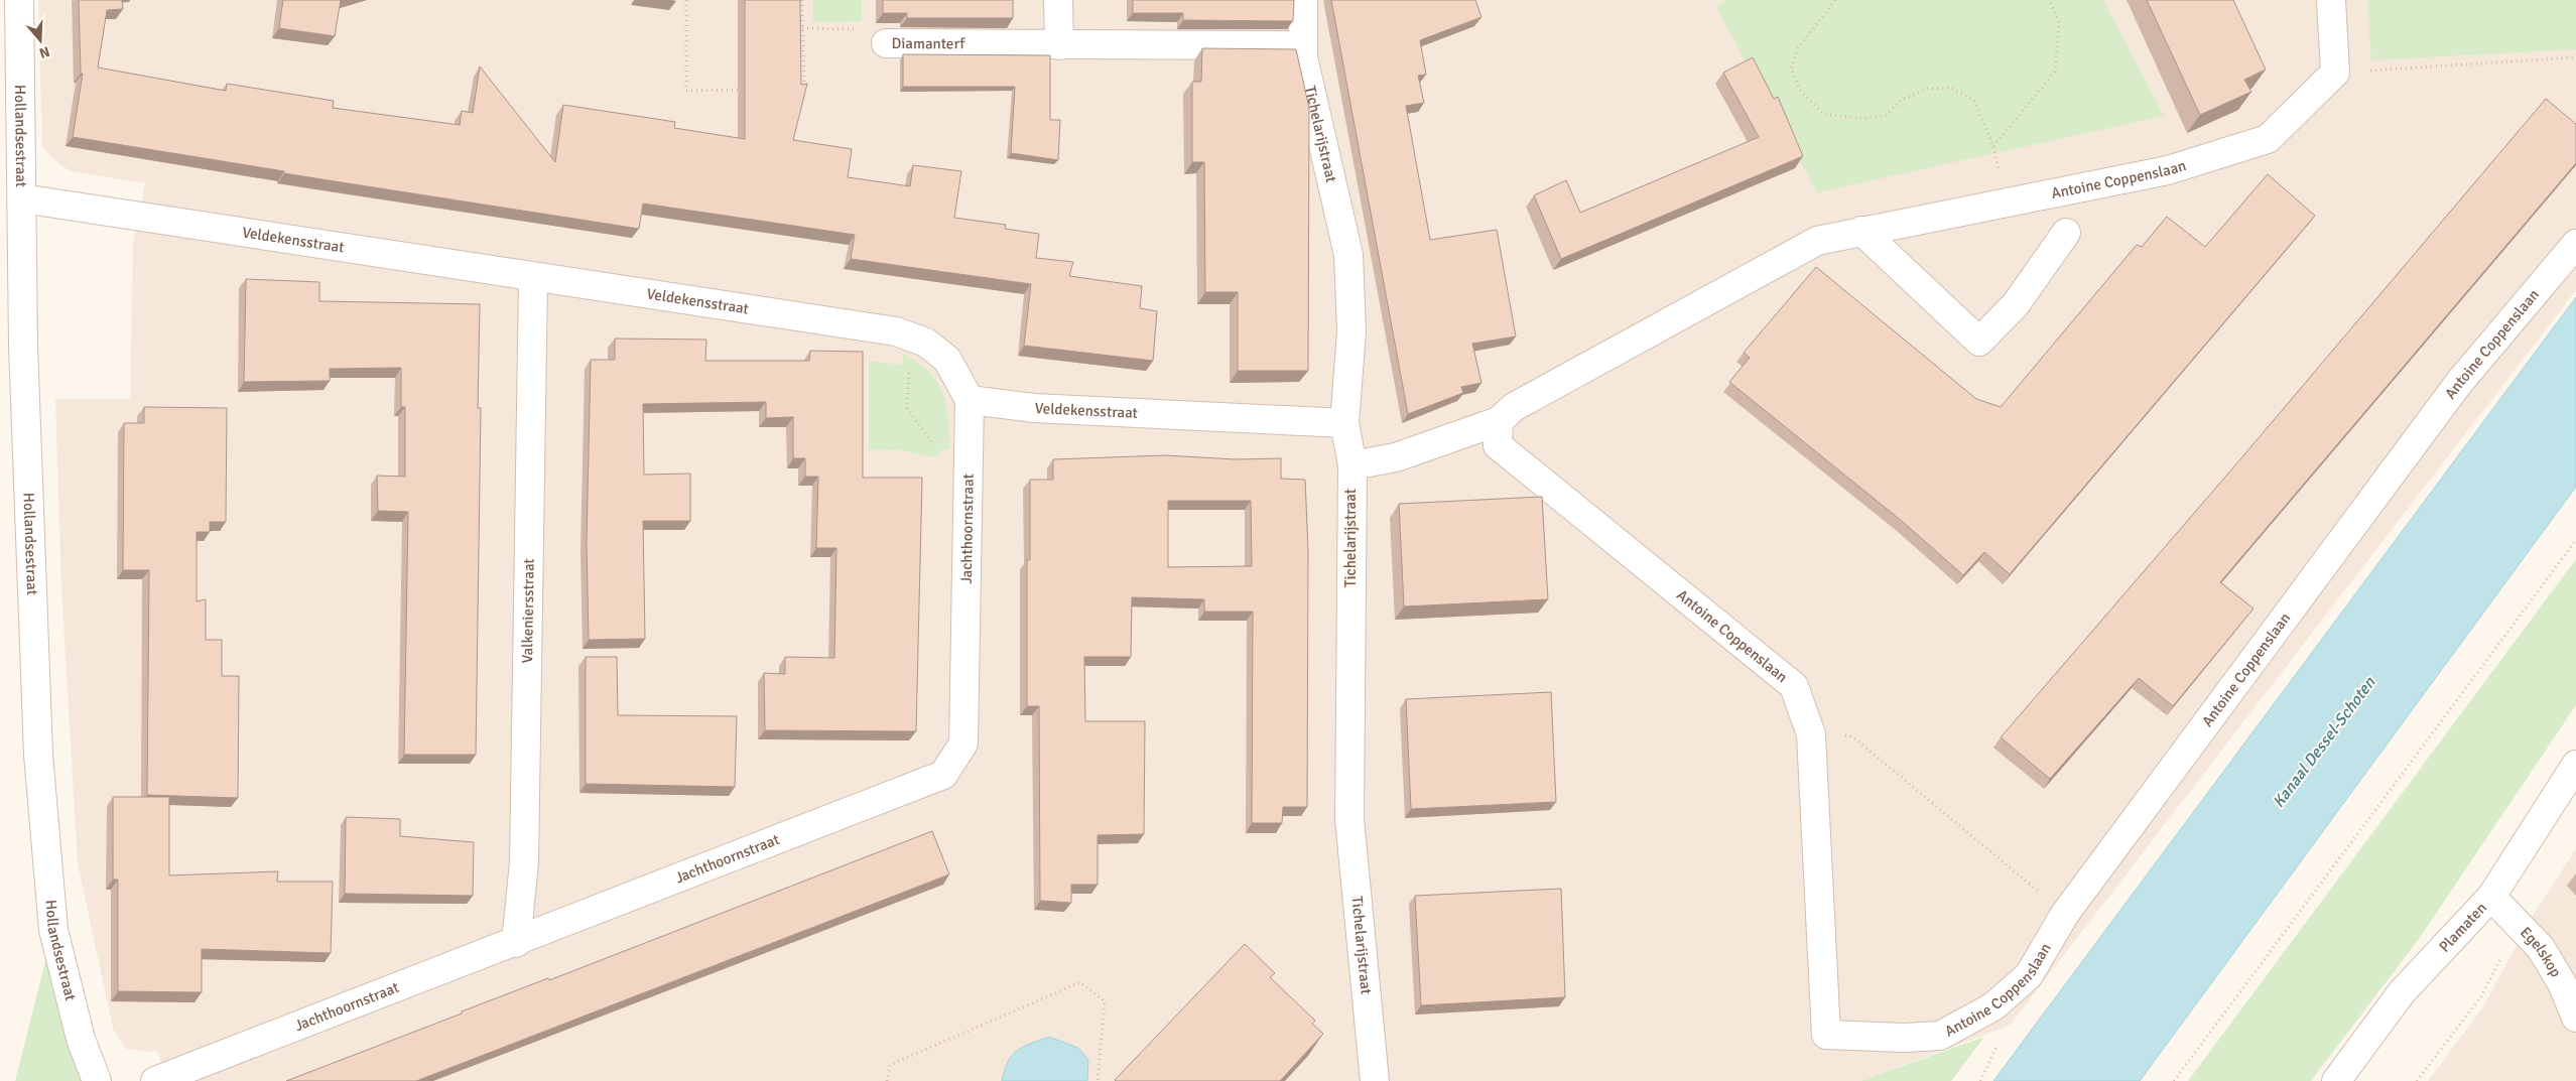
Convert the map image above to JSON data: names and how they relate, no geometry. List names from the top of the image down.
{
  "streets": {
    "street": [
      "Diamanterf",
      "Tichelarijstraat",
      "Hollandsestraat",
      "Antoine Coppenslaan",
      "Veldekensstraat",
      "Jachthoornstraat",
      "Valkeniersstraat",
      "Plamaten",
      "Egelskop"
    ]
  },
  "crossings": [
    ["Diamanterf", "Tichelarijstraat"],
    ["Tichelarijstraat", "Antoine Coppenslaan"],
    ["Tichelarijstraat", "Veldekensstraat"],
    ["Hollandsestraat", "Veldekensstraat"],
    ["Veldekensstraat", "Jachthoornstraat"],
    ["Veldekensstraat", "Valkeniersstraat"],
    ["Jachthoornstraat", "Valkeniersstraat"],
    ["Plamaten", "Egelskop"]
  ],
  "water": ["Kanaal Dessel-Schoten"],
  "north": "bottom"
}
